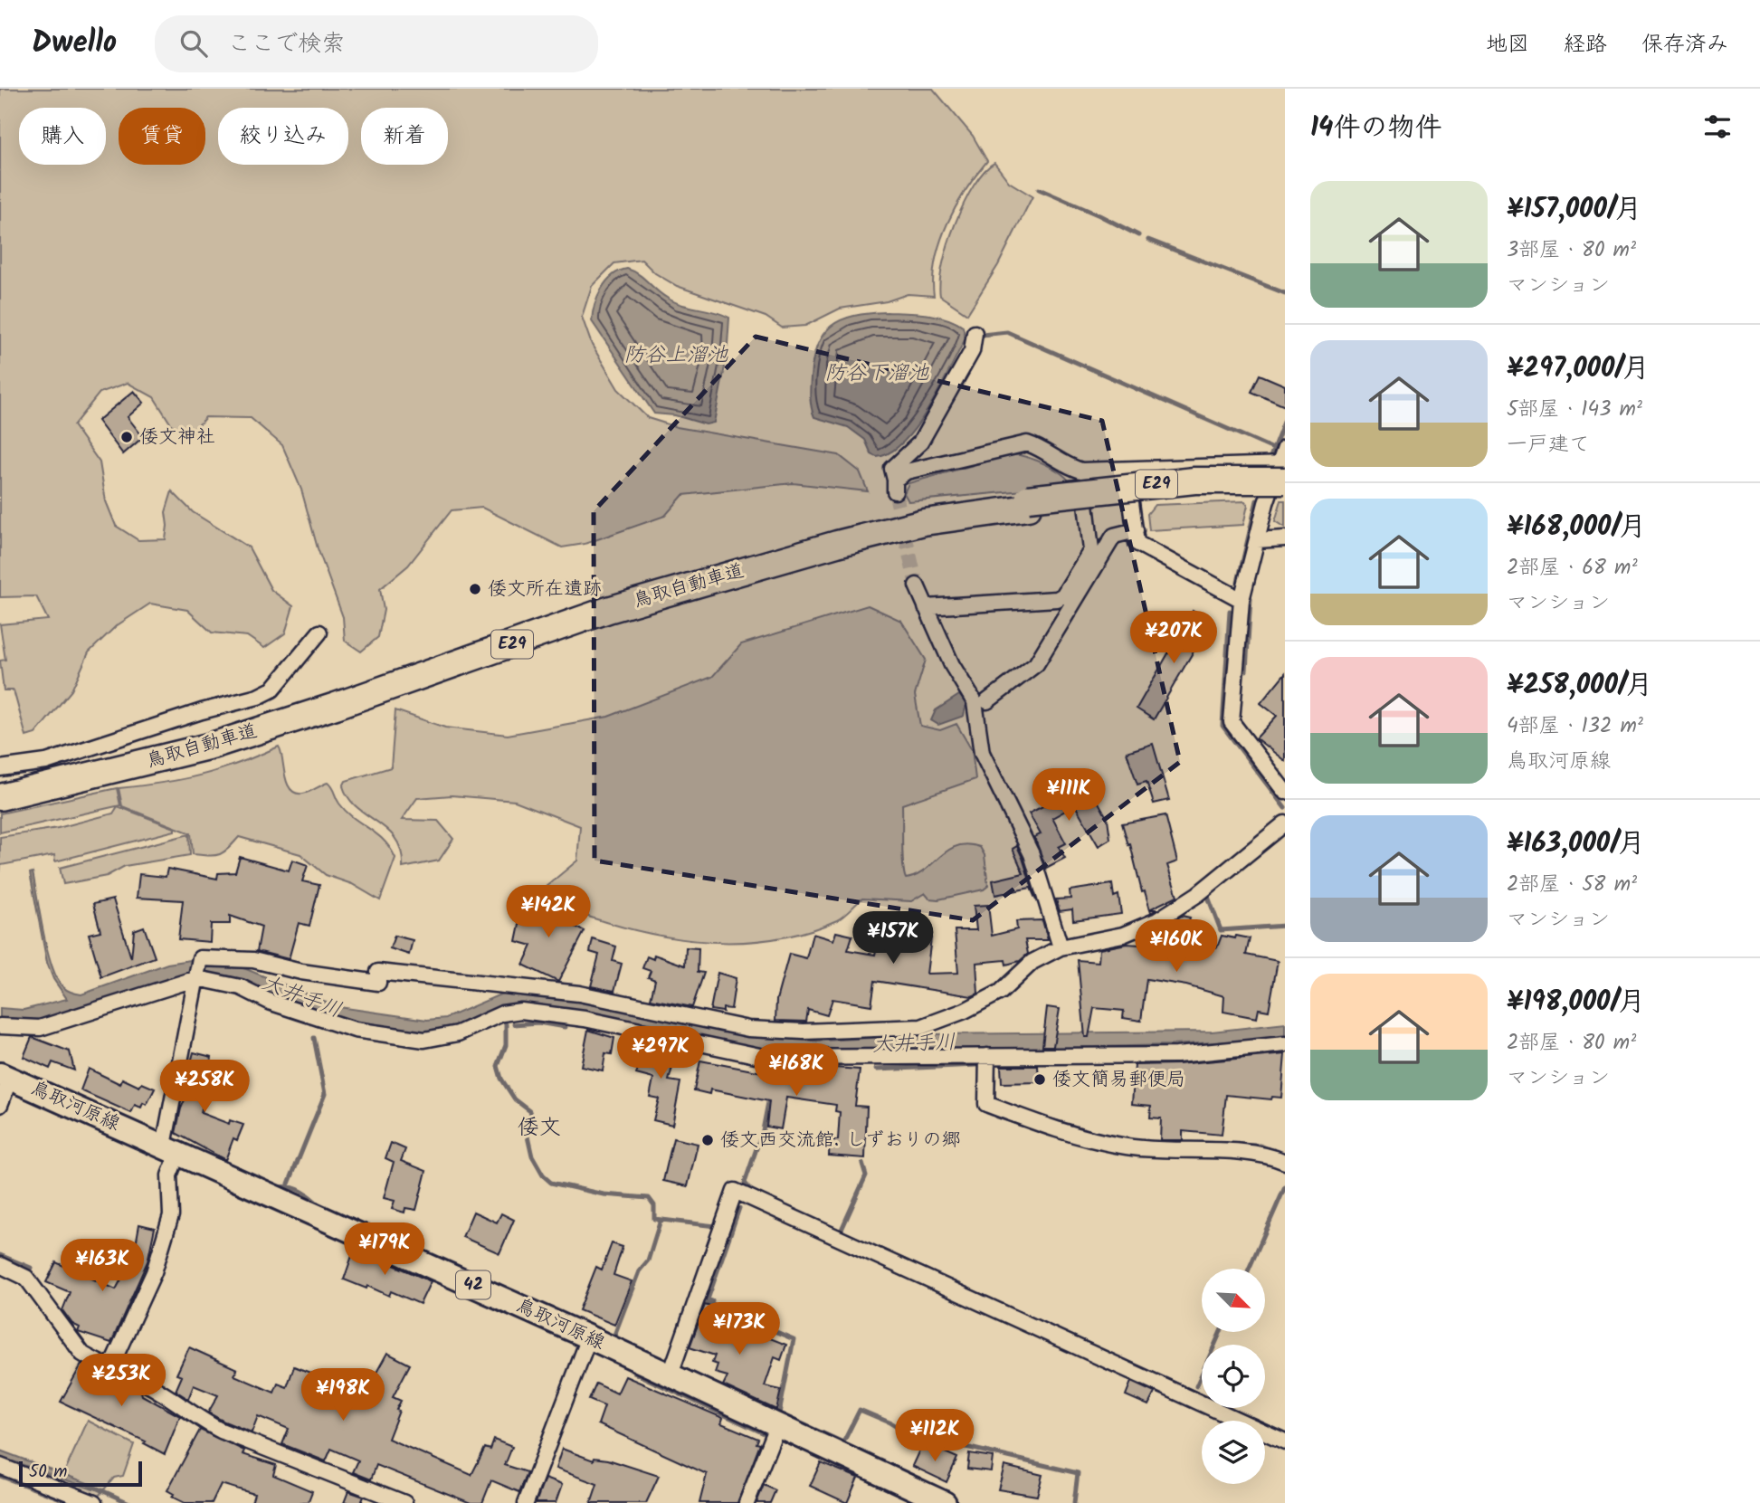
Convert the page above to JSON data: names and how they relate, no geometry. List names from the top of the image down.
{
  "streets": {
    "highway": ["E29", "鳥取自動車道"],
    "main road": ["鳥取河原線", "42"]
  },
  "districts": ["倭文"],
  "water": ["防谷上溜池", "防谷下溜池", "大井手川"],
  "places": [
    "倭文神社",
    "倭文所在遺跡",
    "倭文簡易郵便局",
    "倭文西交流館. しずおりの郷"
  ],
  "scale_bar": "50 m",
  "north": "bottom right",
  "page": {
    "header": "Dwello",
    "search": "ここで検索",
    "nav": ["地図", "経路", "保存済み"],
    "heading": "14件の物件",
    "chip": [
      "購入",
      "賃貸",
      "絞り込み",
      "新着"
    ],
    "list": [
      {
        "name": "¥157,000/月",
        "note": "3部屋 · 80 m² · マンション"
      },
      {
        "name": "¥297,000/月",
        "note": "5部屋 · 143 m² · 一戸建て"
      },
      {
        "name": "¥168,000/月",
        "note": "2部屋 · 68 m² · マンション"
      },
      {
        "name": "¥258,000/月",
        "note": "4部屋 · 132 m² · 鳥取河原線"
      },
      {
        "name": "¥163,000/月",
        "note": "2部屋 · 58 m² · マンション"
      },
      {
        "name": "¥198,000/月",
        "note": "2部屋 · 80 m² · マンション"
      }
    ],
    "price": [
      "¥207K",
      "¥111K",
      "¥142K",
      "¥157K",
      "¥160K",
      "¥297K",
      "¥168K",
      "¥258K",
      "¥179K",
      "¥163K",
      "¥173K",
      "¥253K",
      "¥198K",
      "¥112K"
    ],
    "scale": "50 m"
  }
}
